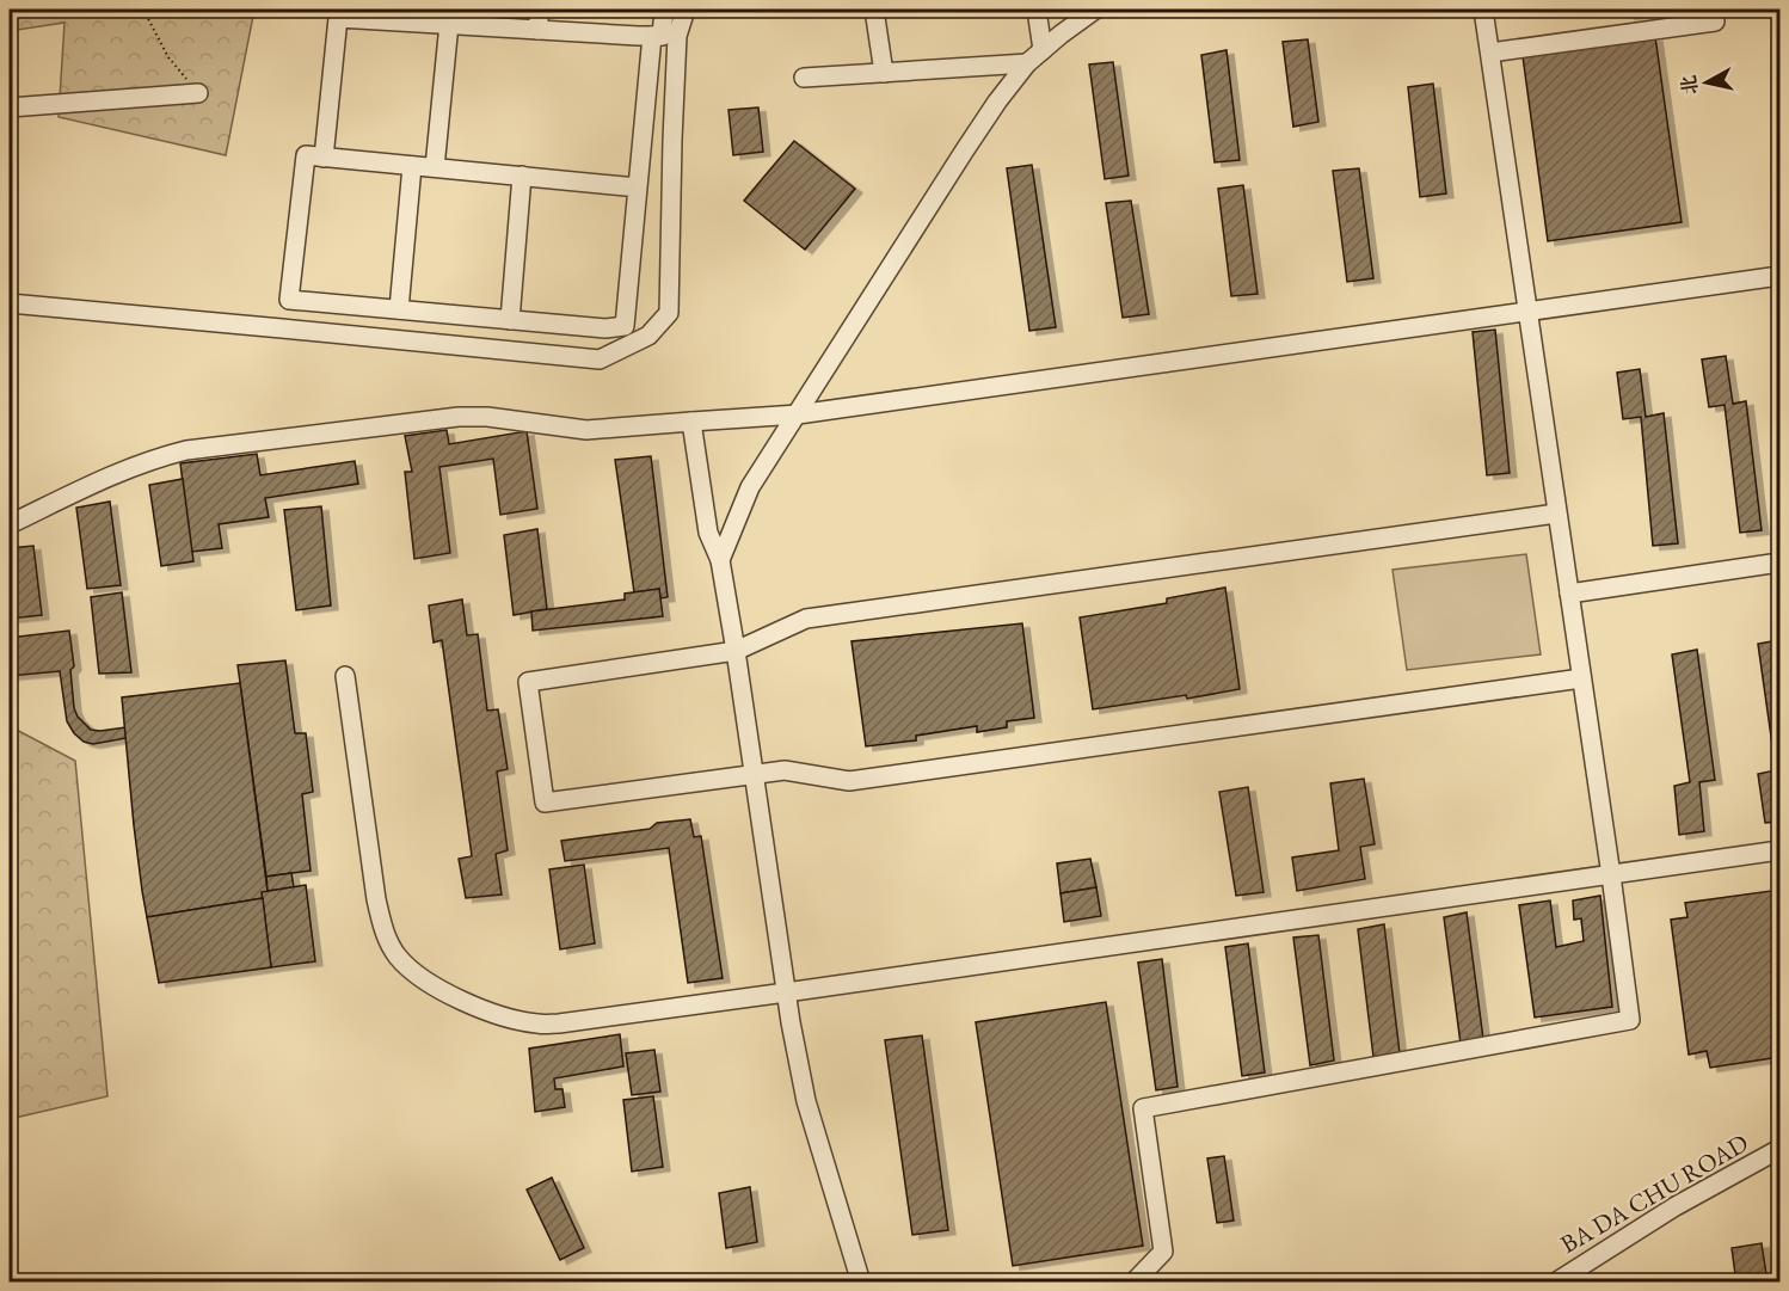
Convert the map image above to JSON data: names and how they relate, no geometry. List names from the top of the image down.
{
  "streets": {
    "street": ["BA DA CHU ROAD"]
  },
  "north": "left"
}
